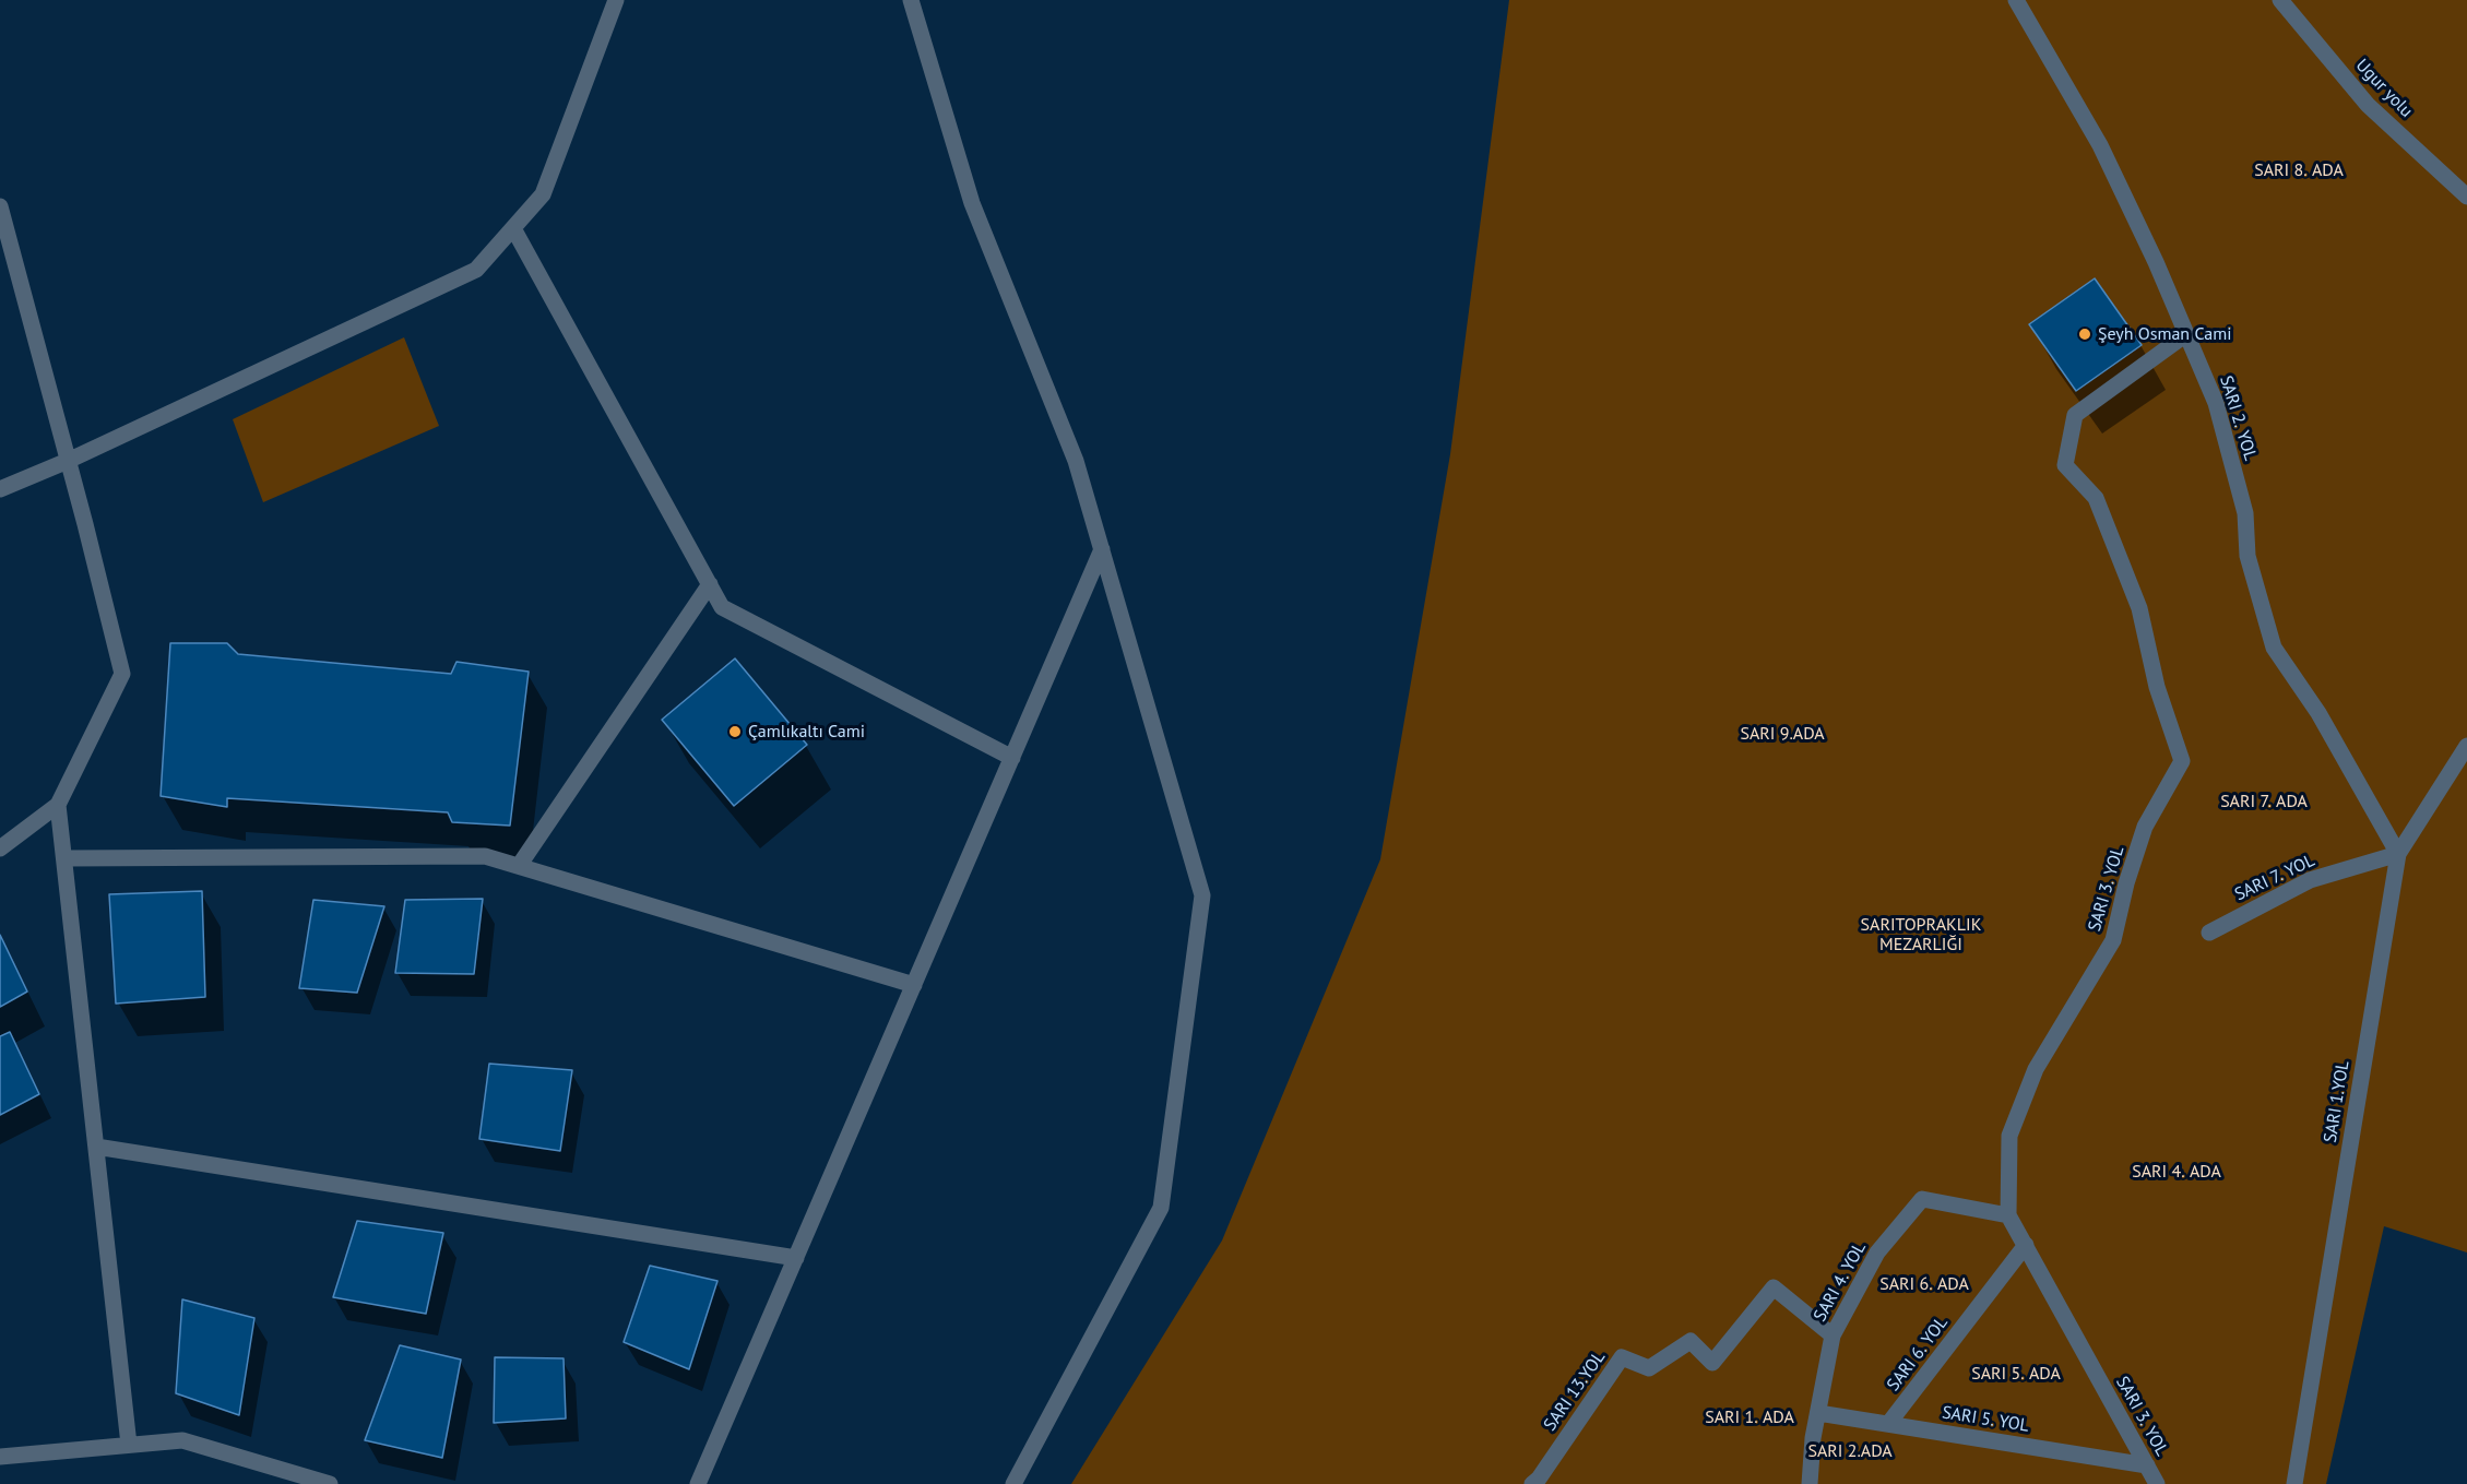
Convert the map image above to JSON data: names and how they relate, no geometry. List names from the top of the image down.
{
  "streets": {
    "street": [
      "Ugur yolu",
      "SARI 2. YOL",
      "SARI 7. YOL",
      "SARI 3. YOL",
      "SARI 1.YOL",
      "SARI 4. YOL",
      "SARI 6. YOL",
      "SARI 13.YOL",
      "SARI 5. YOL"
    ]
  },
  "crossings": [
    ["SARI 2. YOL", "SARI 7. YOL"],
    ["SARI 2. YOL", "SARI 3. YOL"],
    ["SARI 2. YOL", "SARI 1.YOL"],
    ["SARI 7. YOL", "SARI 1.YOL"],
    ["SARI 3. YOL", "SARI 4. YOL"],
    ["SARI 3. YOL", "SARI 6. YOL"],
    ["SARI 3. YOL", "SARI 5. YOL"],
    ["SARI 4. YOL", "SARI 13.YOL"],
    ["SARI 4. YOL", "SARI 5. YOL"],
    ["SARI 6. YOL", "SARI 5. YOL"]
  ],
  "parks": [
    "SARI 8. ADA",
    "SARI 9.ADA",
    "SARI 7. ADA",
    "SARITOPRAKLIK MEZARLIĞI",
    "SARI 4. ADA",
    "SARI 6. ADA",
    "SARI 5. ADA",
    "SARI 1. ADA",
    "SARI 2.ADA"
  ],
  "places": ["Şeyh Osman Cami", "Çamlıkaltı Cami"]
}
